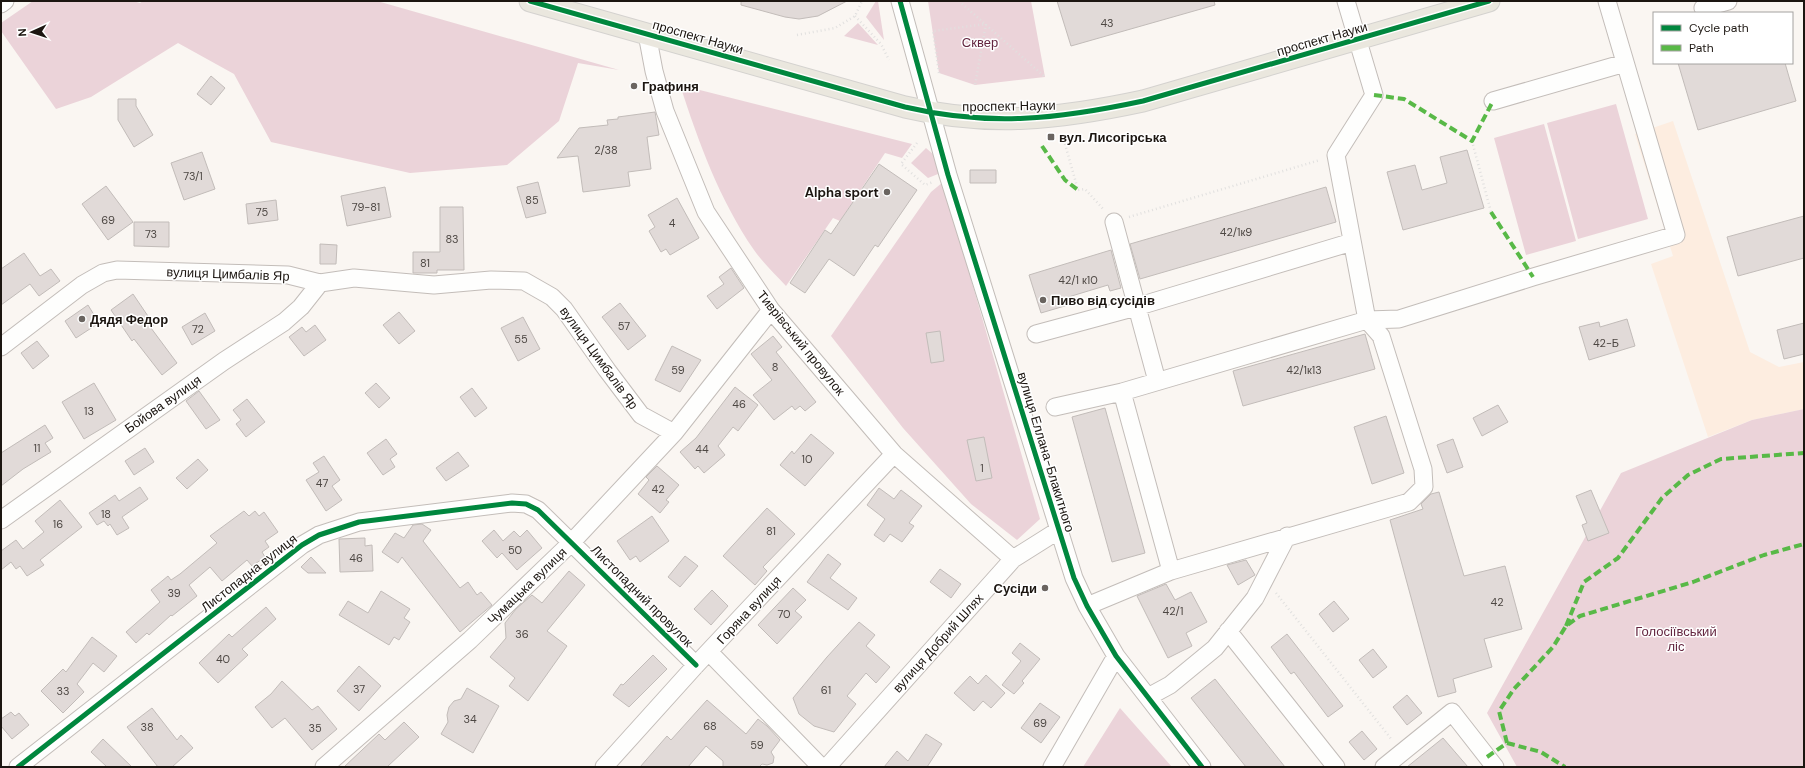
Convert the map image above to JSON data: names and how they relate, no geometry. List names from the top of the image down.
{
  "streets": {
    "main road": ["проспект Науки"],
    "street": [
      "вулиця Цимбалів Яр",
      "Тиврівський провулок",
      "Бойова вулиця",
      "вулиця Еллана-Блакитного",
      "Листопадна вулиця",
      "Чумацька вулиця",
      "Листопадний провулок",
      "Горяна вулиця",
      "вулиця Добрий Шлях"
    ]
  },
  "crossings": [
    ["проспект Науки", "Тиврівський провулок"],
    ["проспект Науки", "вулиця Еллана-Блакитного"],
    ["вулиця Цимбалів Яр", "Бойова вулиця"],
    ["вулиця Цимбалів Яр", "Чумацька вулиця"],
    ["Тиврівський провулок", "Чумацька вулиця"],
    ["Тиврівський провулок", "Горяна вулиця"],
    ["Тиврівський провулок", "вулиця Добрий Шлях"],
    ["вулиця Еллана-Блакитного", "вулиця Добрий Шлях"],
    ["Листопадна вулиця", "Чумацька вулиця"],
    ["Листопадна вулиця", "Листопадний провулок"],
    ["Чумацька вулиця", "Листопадний провулок"],
    ["Листопадний провулок", "Горяна вулиця"]
  ],
  "parks": ["Сквер", "Голосіївський ліс"],
  "places": {
    "other": [
      "Графиня",
      "Alpha sport",
      "Пиво від сусідів",
      "Дядя Федор",
      "Сусіди"
    ],
    "transit": ["вул. Лисогірська"]
  },
  "house_numbers": [
    "43",
    "2/38",
    "73/1",
    "85",
    "79-81",
    "75",
    "69",
    "4",
    "42/1к9",
    "73",
    "83",
    "81",
    "42/1 к10",
    "57",
    "72",
    "55",
    "42-Б",
    "8",
    "59",
    "42/1к13",
    "46",
    "13",
    "11",
    "44",
    "10",
    "1",
    "47",
    "42",
    "18",
    "16",
    "81",
    "50",
    "46",
    "39",
    "42",
    "42/1",
    "70",
    "36",
    "40",
    "37",
    "61",
    "33",
    "34",
    "69",
    "68",
    "38",
    "35",
    "59"
  ],
  "legend": ["Cycle path", "Path"],
  "north": "left"
}
